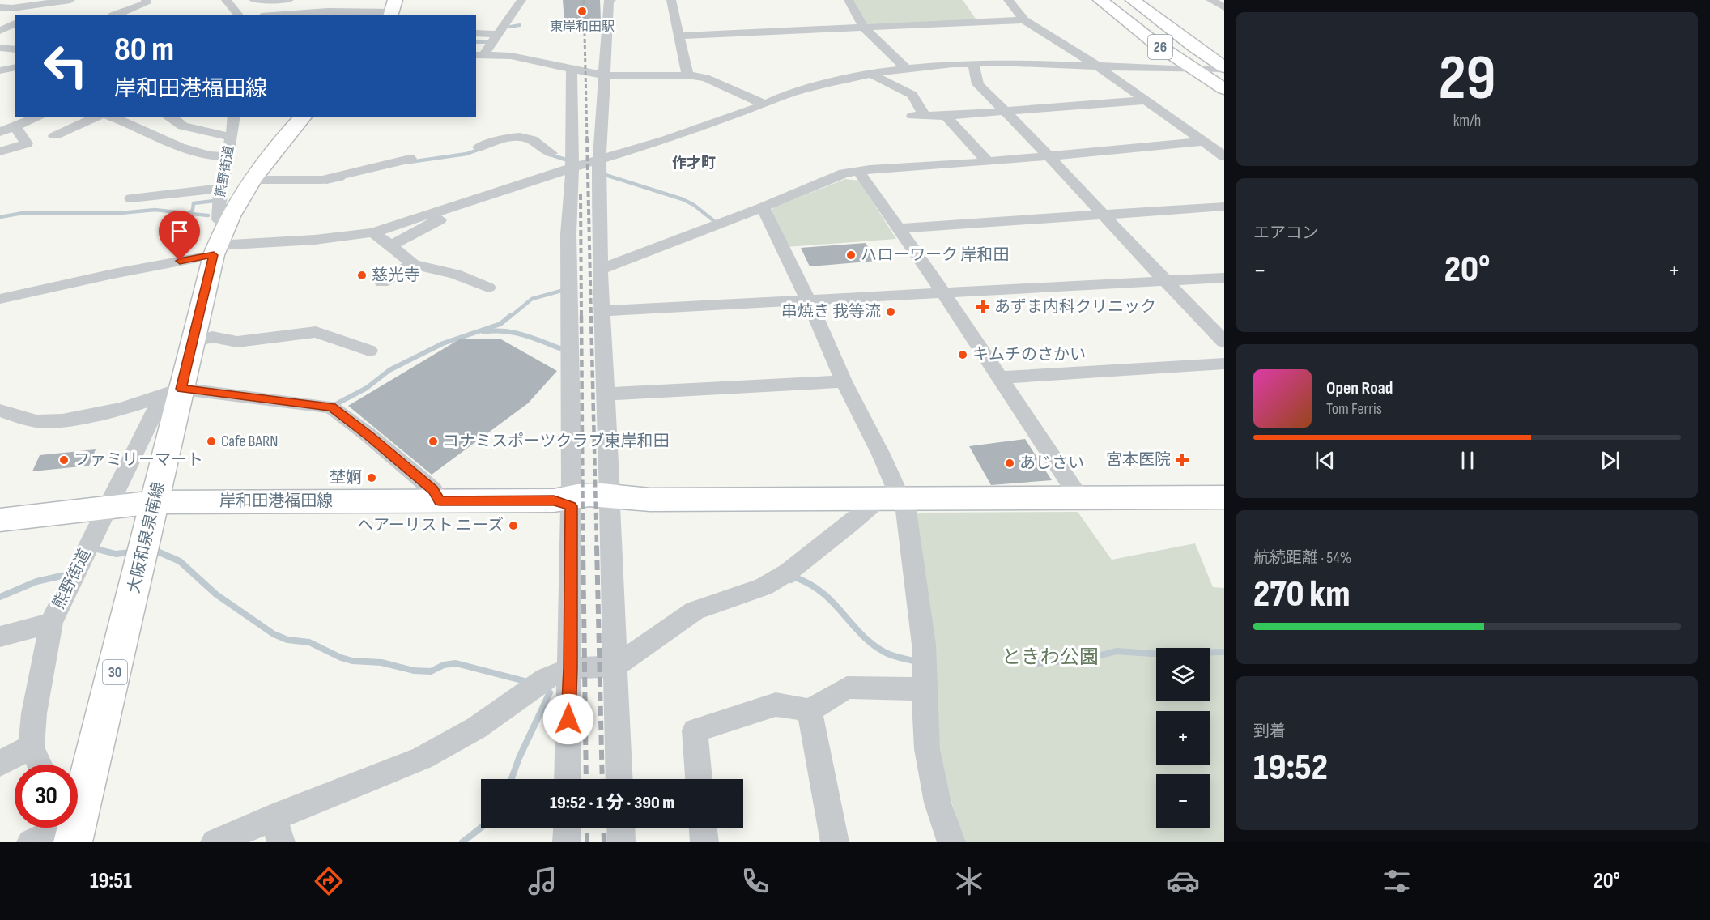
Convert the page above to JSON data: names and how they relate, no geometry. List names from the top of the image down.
{
  "streets": {
    "main road": [
      "26",
      "岸和田港福田線",
      "大阪和泉泉南線",
      "30"
    ],
    "street": ["熊野街道"]
  },
  "crossings": [
    ["熊野街道", "岸和田港福田線"],
    ["熊野街道", "大阪和泉泉南線"],
    ["岸和田港福田線", "大阪和泉泉南線"]
  ],
  "districts": ["作才町"],
  "parks": ["ときわ公園"],
  "places": {
    "other": [
      "東岸和田駅",
      "ハローワーク 岸和田",
      "慈光寺",
      "串焼き 我等流",
      "キムチのさかい",
      "Cafe BARN",
      "コナミスポーツクラブ東岸和田",
      "ファミリーマート",
      "あじさい",
      "埜婀",
      "ヘアーリスト ニーズ"
    ],
    "health": ["あずま内科クリニック", "宮本医院"]
  },
  "page": {
    "tile": [
      ["29", "km/h"],
      "エアコン",
      ["航続距離 · 54%", "270 km"],
      ["到着", "19:52"]
    ],
    "turn": ["80 m", "岸和田港福田線"],
    "heat": ["−", "20°", "+"],
    "song": ["Open Road", "Tom Ferris"],
    "map_buttons": ["+", "−"],
    "limit": "30",
    "trip": "19:52 · 1 分 · 390 m",
    "tabs": ["19:51", "20°"]
  }
}
